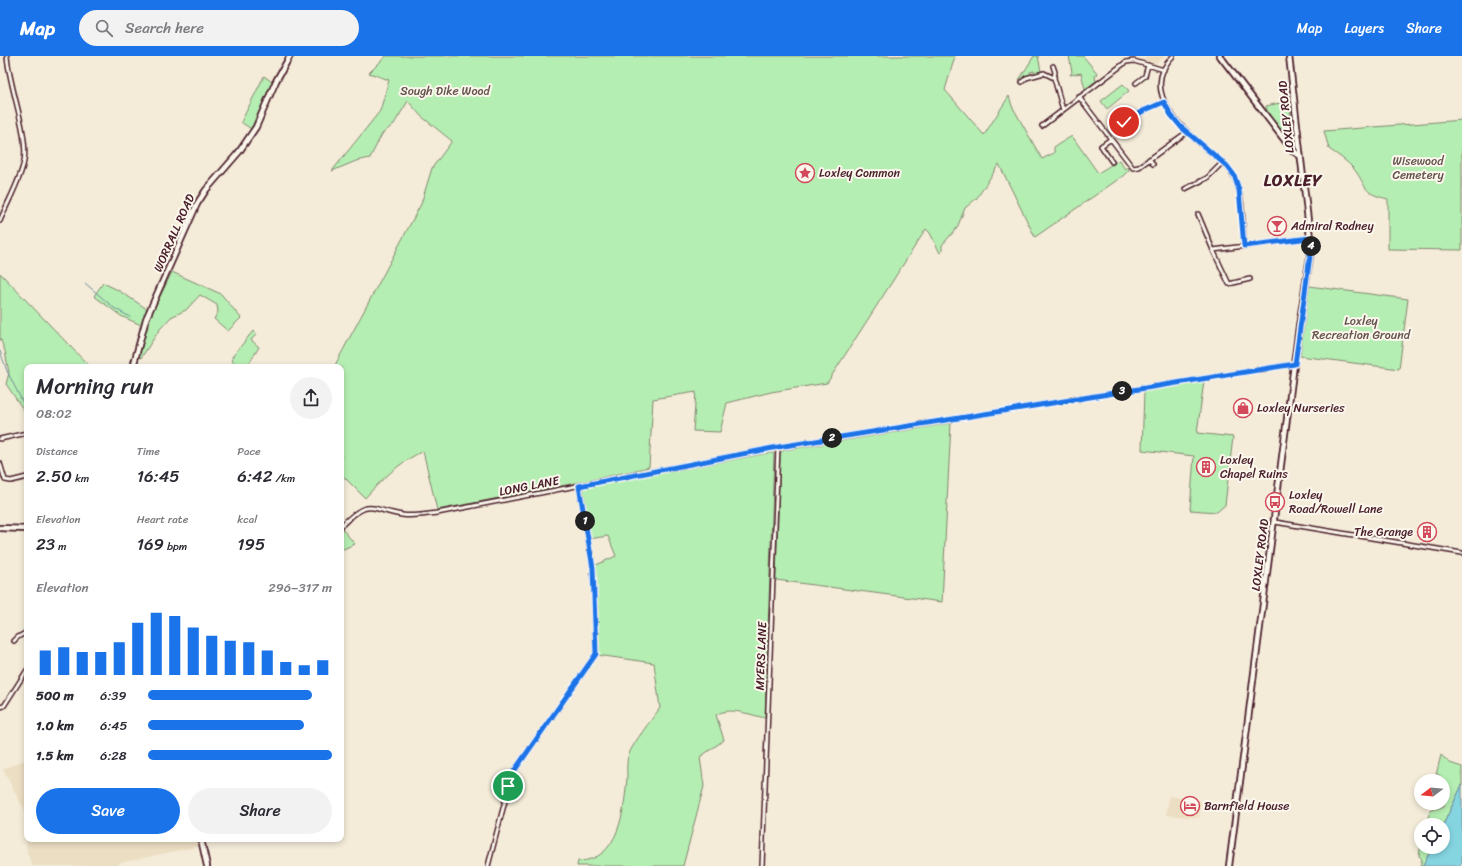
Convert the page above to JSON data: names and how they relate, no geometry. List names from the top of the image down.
{
  "streets": {
    "main road": ["LOXLEY ROAD", "WORRALL ROAD"],
    "street": ["LONG LANE", "MYERS LANE"]
  },
  "crossings": [
    ["LOXLEY ROAD", "LONG LANE"],
    ["LONG LANE", "MYERS LANE"]
  ],
  "districts": ["LOXLEY"],
  "parks": ["Sough Dike Wood", "Wisewood Cemetery", "Loxley Recreation Ground"],
  "places": {
    "place": ["Loxley Common"],
    "bar": ["Admiral Rodney"],
    "shop": ["Loxley Nurseries"],
    "building": ["Loxley Chapel Ruins", "The Grange"],
    "bus stop": ["Loxley Road/Rowell Lane"],
    "hotel": ["Barnfield House"]
  },
  "north": "left",
  "page": {
    "header": "Map",
    "search": "Search here",
    "nav": ["Map", "Layers", "Share"],
    "pins": [
      "4",
      "3",
      "2",
      "1"
    ],
    "heading": ["Morning run", "08:02"],
    "stats": [
      ["Distance", "2.50 km"],
      ["Time", "16:45"],
      ["Pace", "6:42 /km"],
      ["Elevation", "23 m"],
      ["Heart rate", "169 bpm"],
      ["kcal", "195"]
    ],
    "chart": ["Elevation", "296–317 m"],
    "list": [
      {
        "name": "500 m",
        "note": "6:39"
      },
      {
        "name": "1.0 km",
        "note": "6:45"
      },
      {
        "name": "1.5 km",
        "note": "6:28"
      }
    ],
    "buttons": ["Save", "Share"]
  }
}
